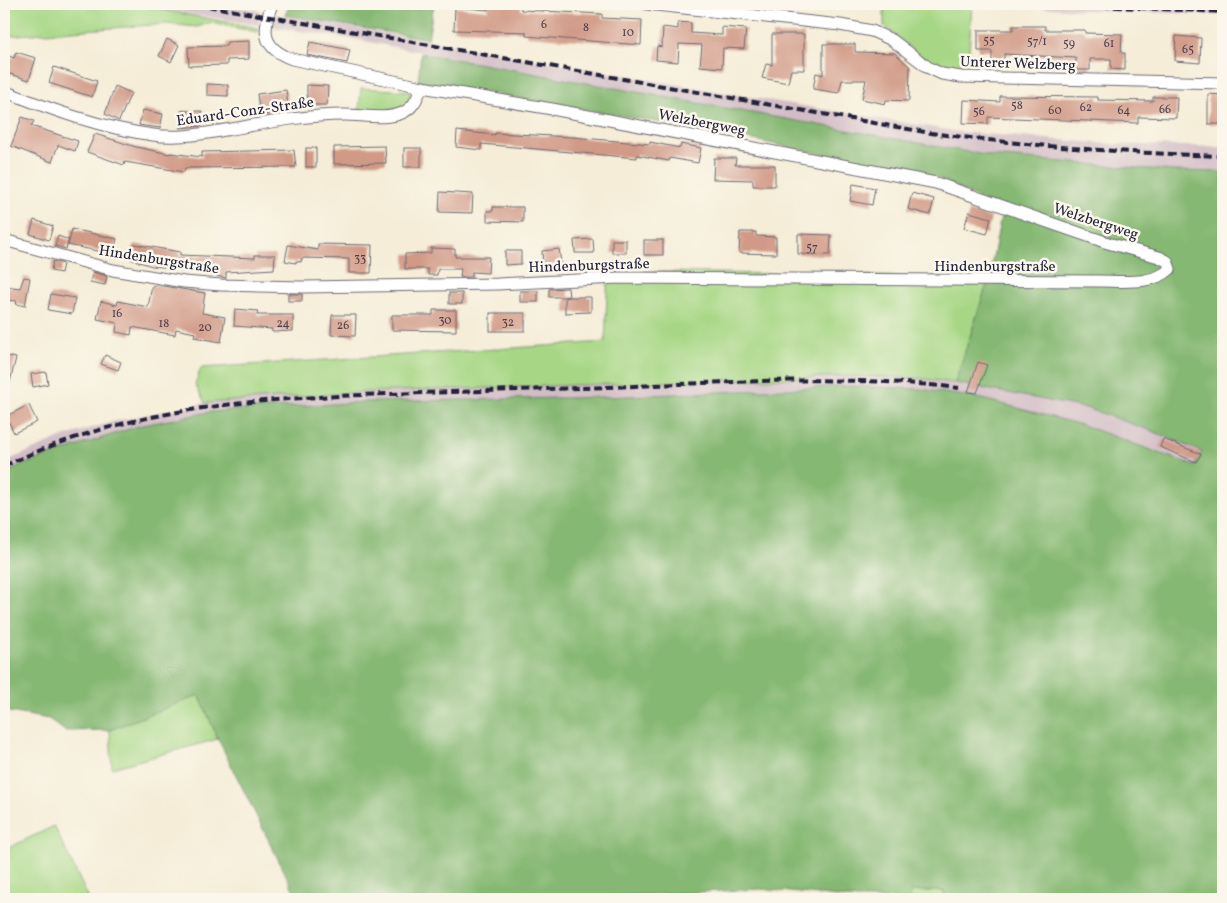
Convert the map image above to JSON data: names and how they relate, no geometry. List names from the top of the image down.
{
  "streets": {
    "street": [
      "Unterer Welzberg",
      "Eduard-Conz-Straße",
      "Welzbergweg",
      "Hindenburgstraße"
    ]
  },
  "crossings": [
    ["Eduard-Conz-Straße", "Welzbergweg"],
    ["Welzbergweg", "Hindenburgstraße"]
  ],
  "house_numbers": [
    "6",
    "8",
    "10",
    "55",
    "57/1",
    "59",
    "61",
    "65",
    "58",
    "62",
    "66",
    "60",
    "64",
    "56",
    "57",
    "33",
    "16",
    "30",
    "32",
    "18",
    "24",
    "26",
    "20"
  ]
}
